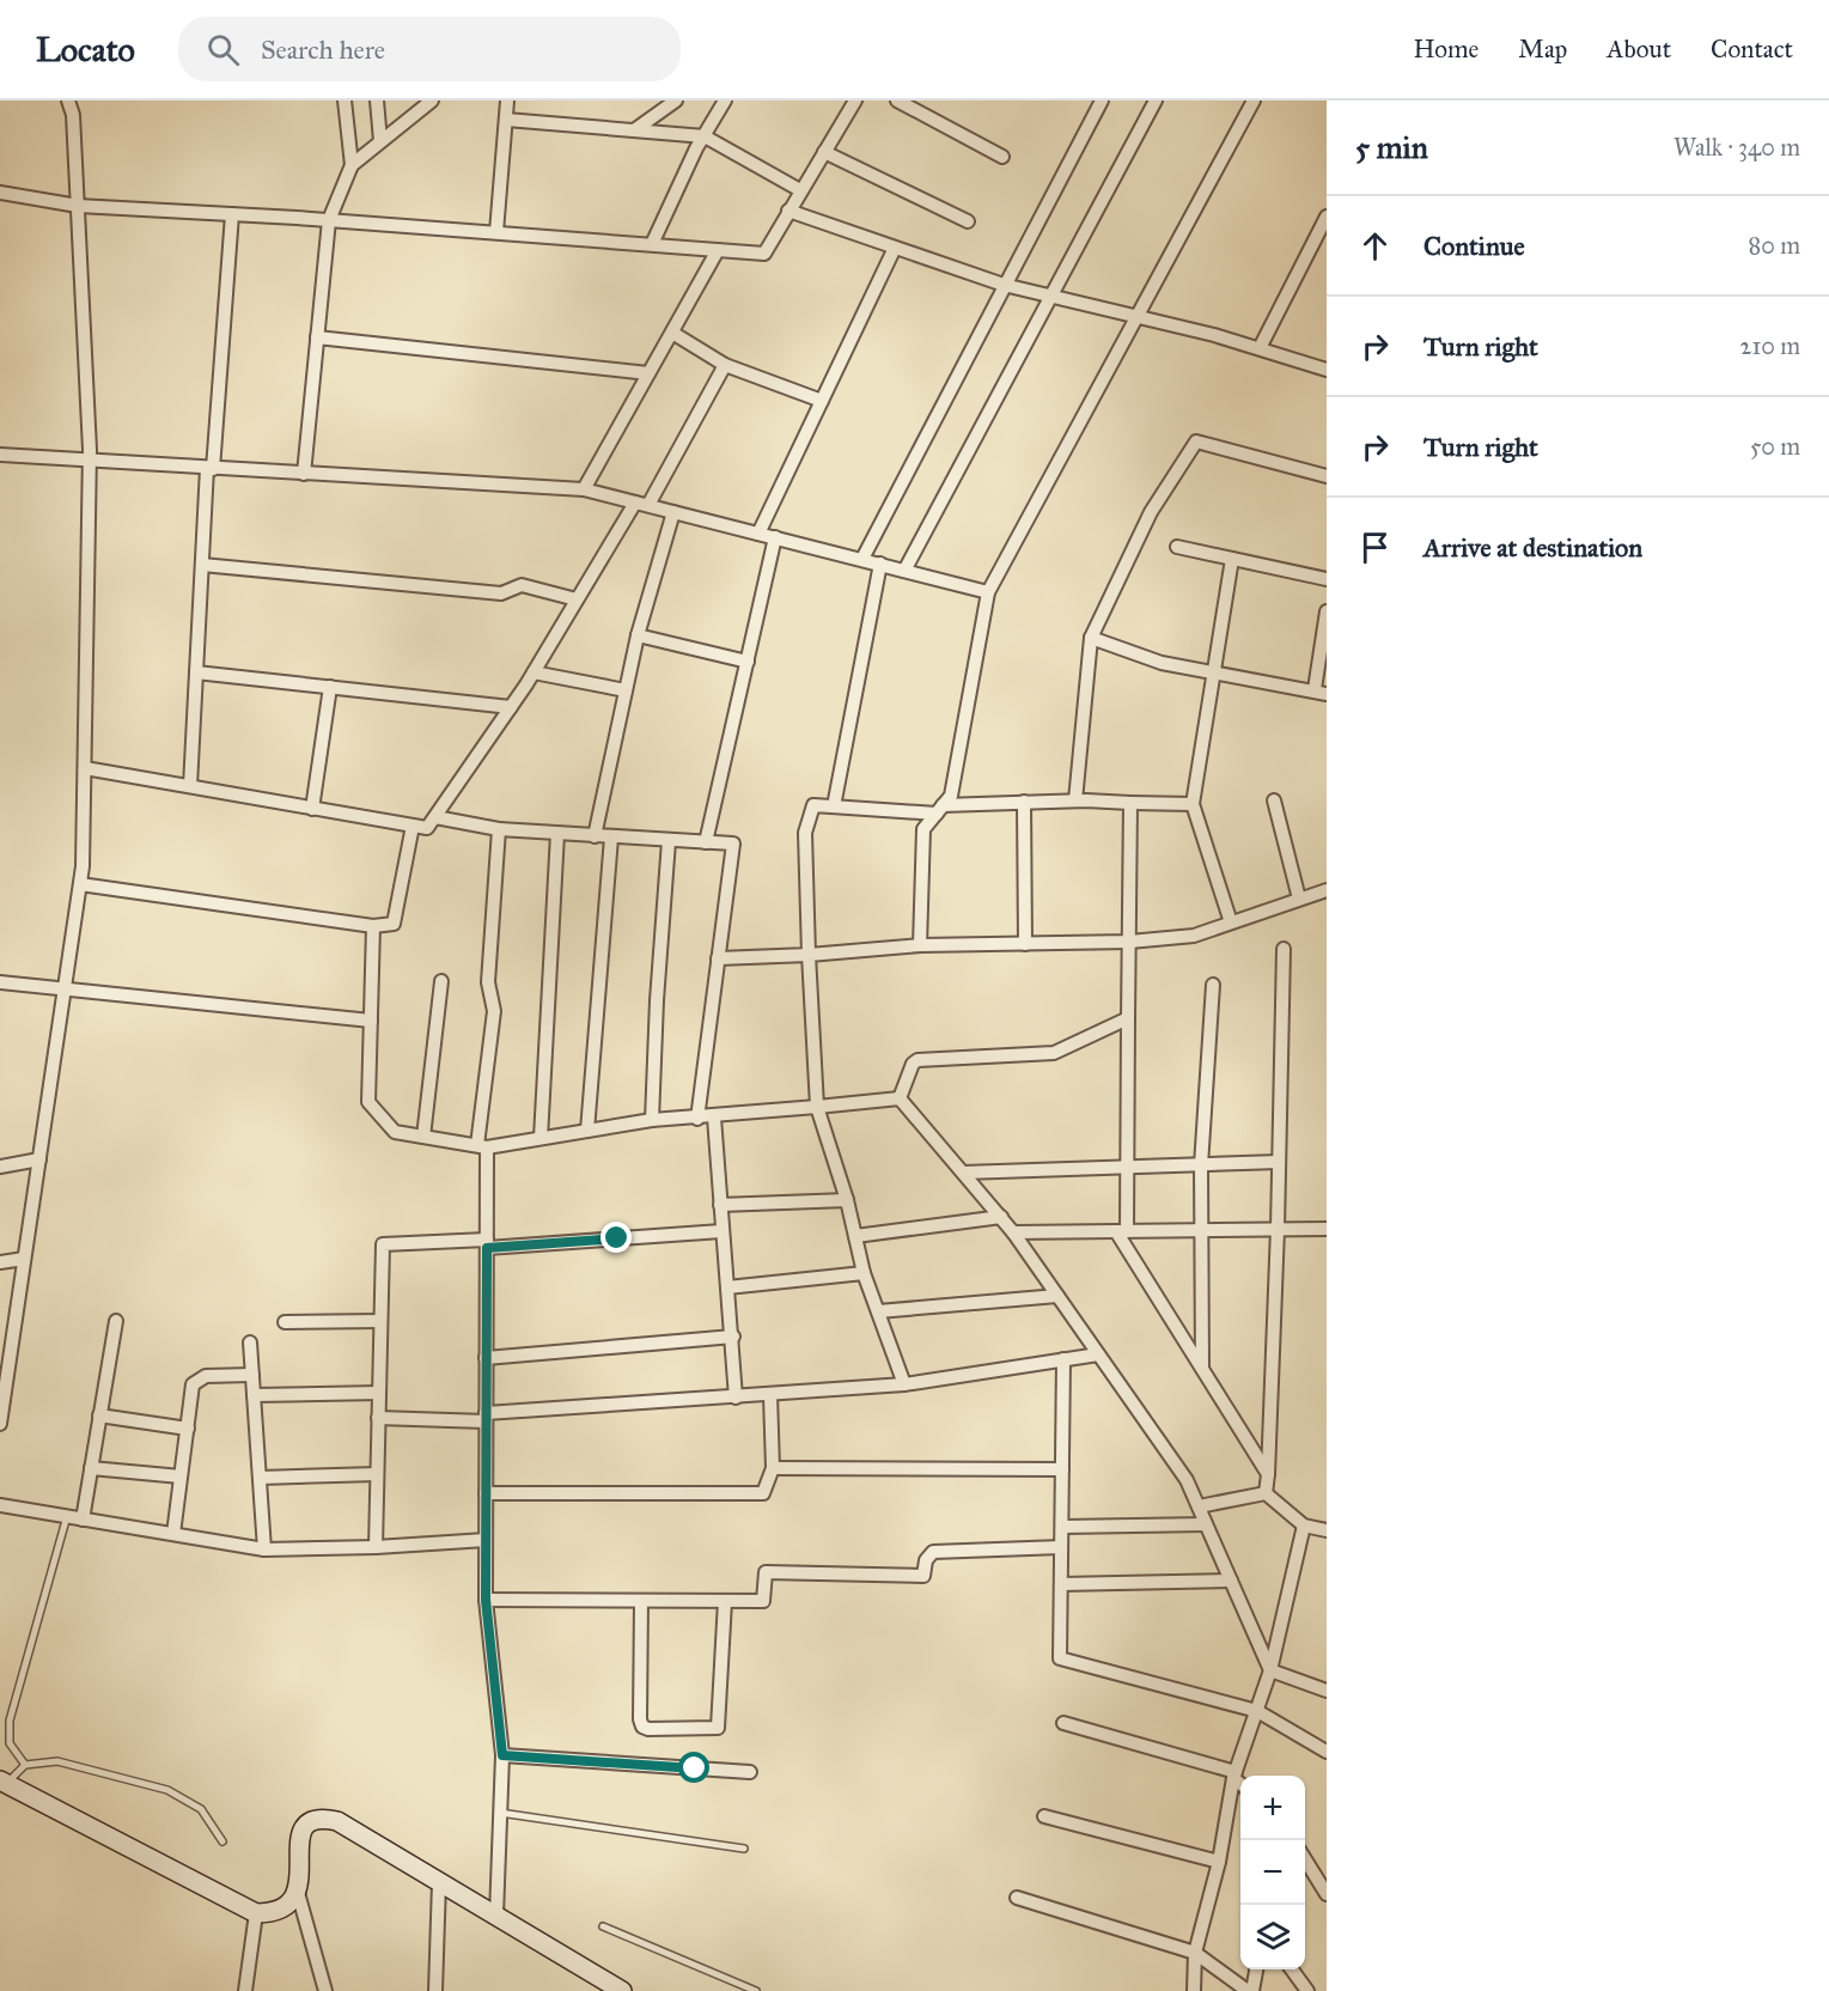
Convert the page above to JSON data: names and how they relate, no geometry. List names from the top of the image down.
{
  "page": {
    "header": "Locato",
    "search": "Search here",
    "nav": [
      "Home",
      "Map",
      "About",
      "Contact"
    ],
    "heading": ["5 min", "Walk · 340 m"],
    "list": [
      ["Continue", "80 m"],
      ["Turn right", "210 m"],
      ["Turn right", "50 m"],
      "Arrive at destination"
    ],
    "map_buttons": ["+", "−"]
  }
}
